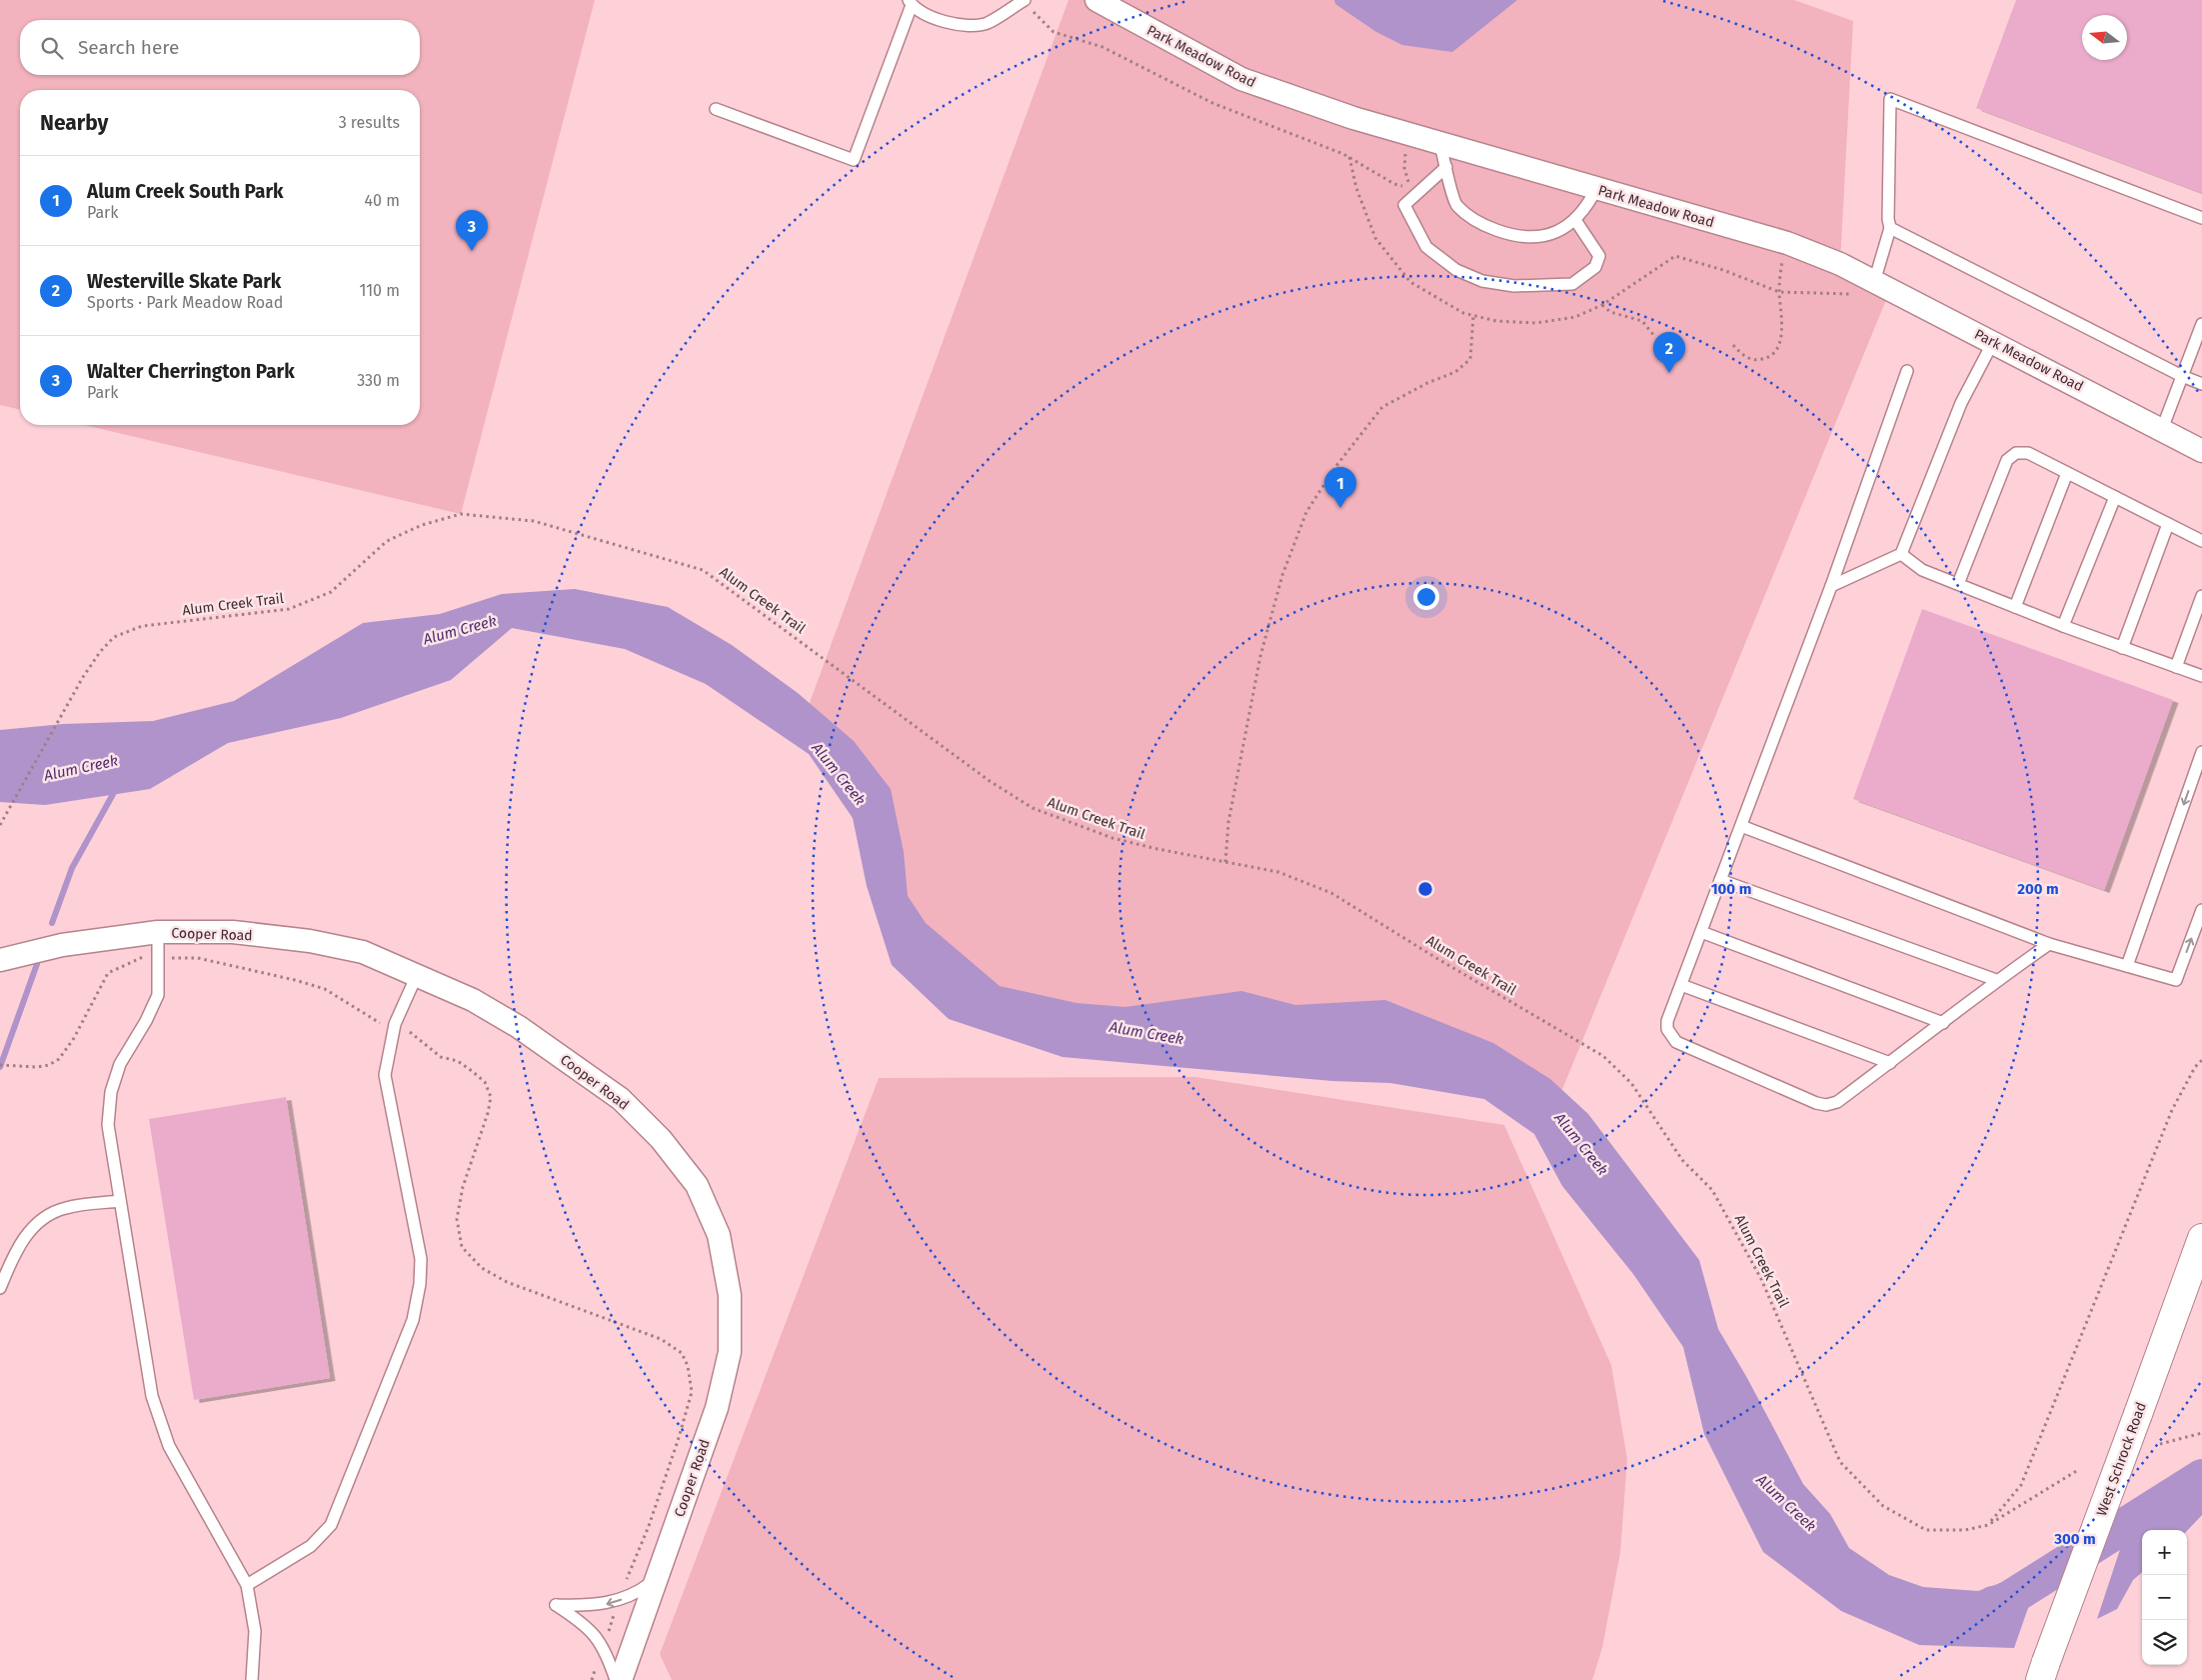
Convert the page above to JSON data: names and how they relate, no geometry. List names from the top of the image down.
{
  "streets": {
    "main road": ["West Schrock Road"],
    "street": ["Park Meadow Road", "Cooper Road"],
    "path": ["Alum Creek Trail"]
  },
  "water": ["Alum Creek"],
  "north": "left",
  "page": {
    "search": "Search here",
    "heading": ["Nearby", "3 results"],
    "list": [
      {
        "mark": "1",
        "name": "Alum Creek South Park",
        "note": "Park",
        "value": "40 m"
      },
      {
        "mark": "2",
        "name": "Westerville Skate Park",
        "note": "Sports · Park Meadow Road",
        "value": "110 m"
      },
      {
        "mark": "3",
        "name": "Walter Cherrington Park",
        "note": "Park",
        "value": "330 m"
      }
    ],
    "pins": ["3", "2", "1"],
    "map_buttons": ["+", "−"]
  },
  "rings": ["100 m", "200 m", "300 m"]
}
